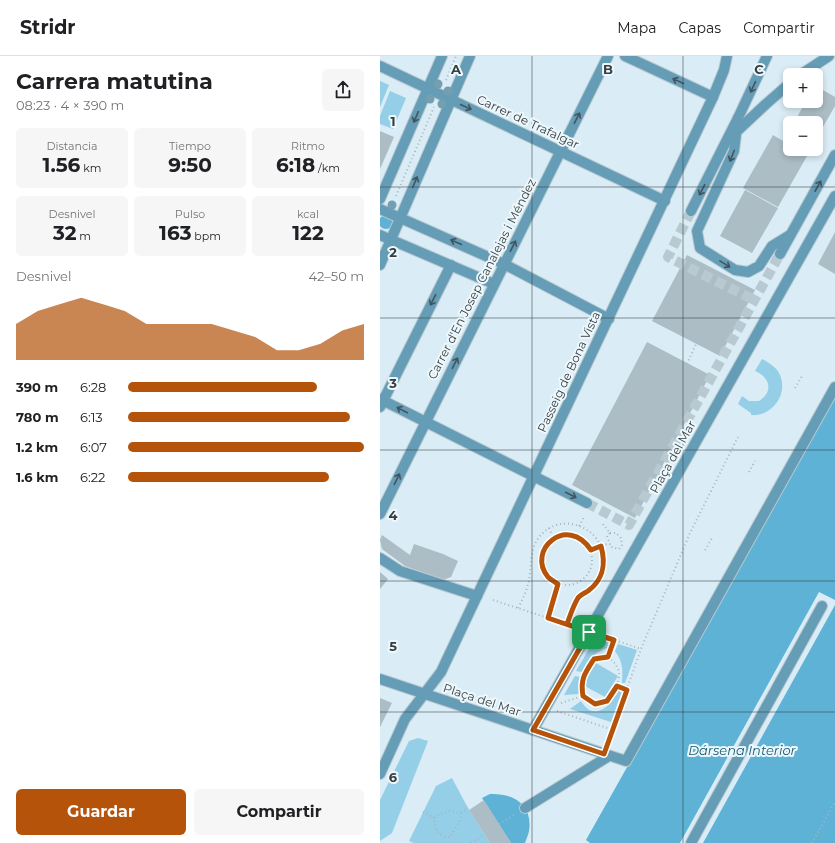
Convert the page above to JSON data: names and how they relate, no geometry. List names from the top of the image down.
{
  "streets": {
    "street": [
      "Carrer de Trafalgar",
      "Carrer d'En Josep Canalejas i Méndez",
      "Passeig de Bona Vista",
      "Plaça del Mar"
    ]
  },
  "crossings": [
    ["Carrer de Trafalgar", "Carrer d'En Josep Canalejas i Méndez"],
    ["Carrer de Trafalgar", "Passeig de Bona Vista"],
    ["Passeig de Bona Vista", "Plaça del Mar"]
  ],
  "one_way": ["Carrer de Trafalgar"],
  "water": ["Dársena Interior"],
  "page": {
    "header": "Stridr",
    "nav": ["Mapa", "Capas", "Compartir"],
    "heading": ["Carrera matutina", "08:23 · 4 × 390 m"],
    "map_buttons": ["+", "−"],
    "stats": [
      ["Distancia", "1.56 km"],
      ["Tiempo", "9:50"],
      ["Ritmo", "6:18 /km"],
      ["Desnivel", "32 m"],
      ["Pulso", "163 bpm"],
      ["kcal", "122"]
    ],
    "chart": ["Desnivel", "42–50 m"],
    "list": [
      {
        "name": "390 m",
        "note": "6:28"
      },
      {
        "name": "780 m",
        "note": "6:13"
      },
      {
        "name": "1.2 km",
        "note": "6:07"
      },
      {
        "name": "1.6 km",
        "note": "6:22"
      }
    ],
    "buttons": ["Guardar", "Compartir"]
  },
  "grid": {
    "columns": ["A", "B", "C"],
    "rows": [
      "1",
      "2",
      "3",
      "4",
      "5",
      "6"
    ]
  }
}
